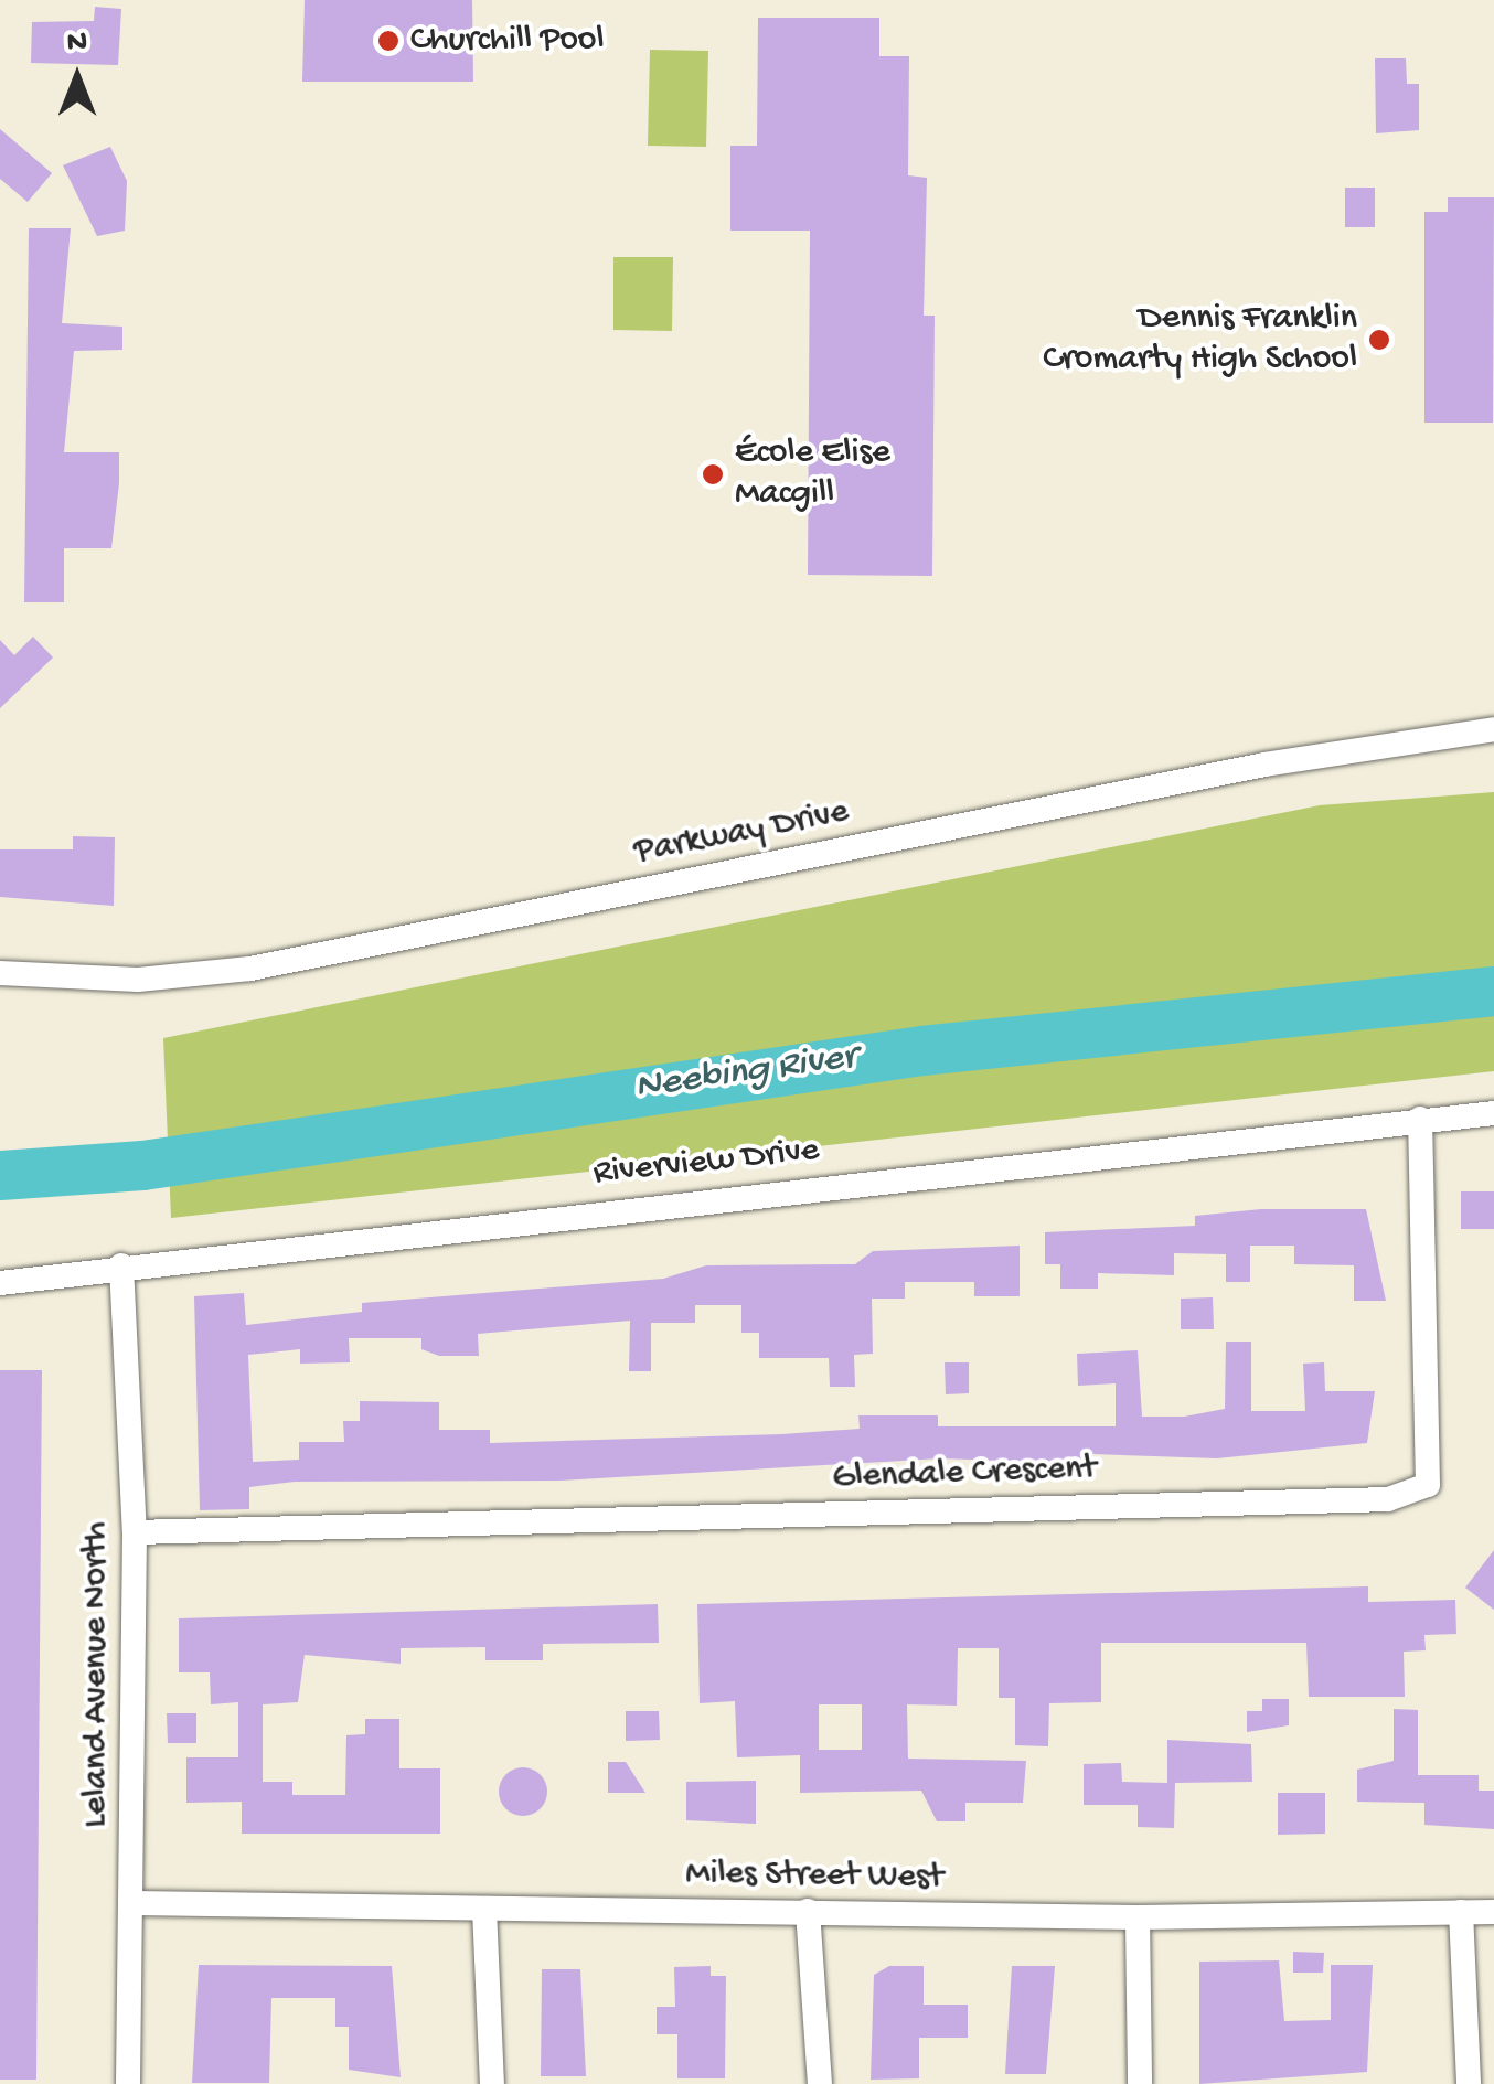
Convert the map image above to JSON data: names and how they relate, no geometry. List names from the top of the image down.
{
  "streets": {
    "street": [
      "Parkway Drive",
      "Riverview Drive",
      "Glendale Crescent",
      "Leland Avenue North",
      "Miles Street West"
    ]
  },
  "crossings": [
    ["Riverview Drive", "Glendale Crescent"],
    ["Riverview Drive", "Leland Avenue North"],
    ["Glendale Crescent", "Leland Avenue North"],
    ["Leland Avenue North", "Miles Street West"]
  ],
  "water": ["Neebing River"],
  "places": ["Churchill Pool", "Dennis Franklin Cromarty High School", "École Elise Macgill"],
  "north": "top"
}
